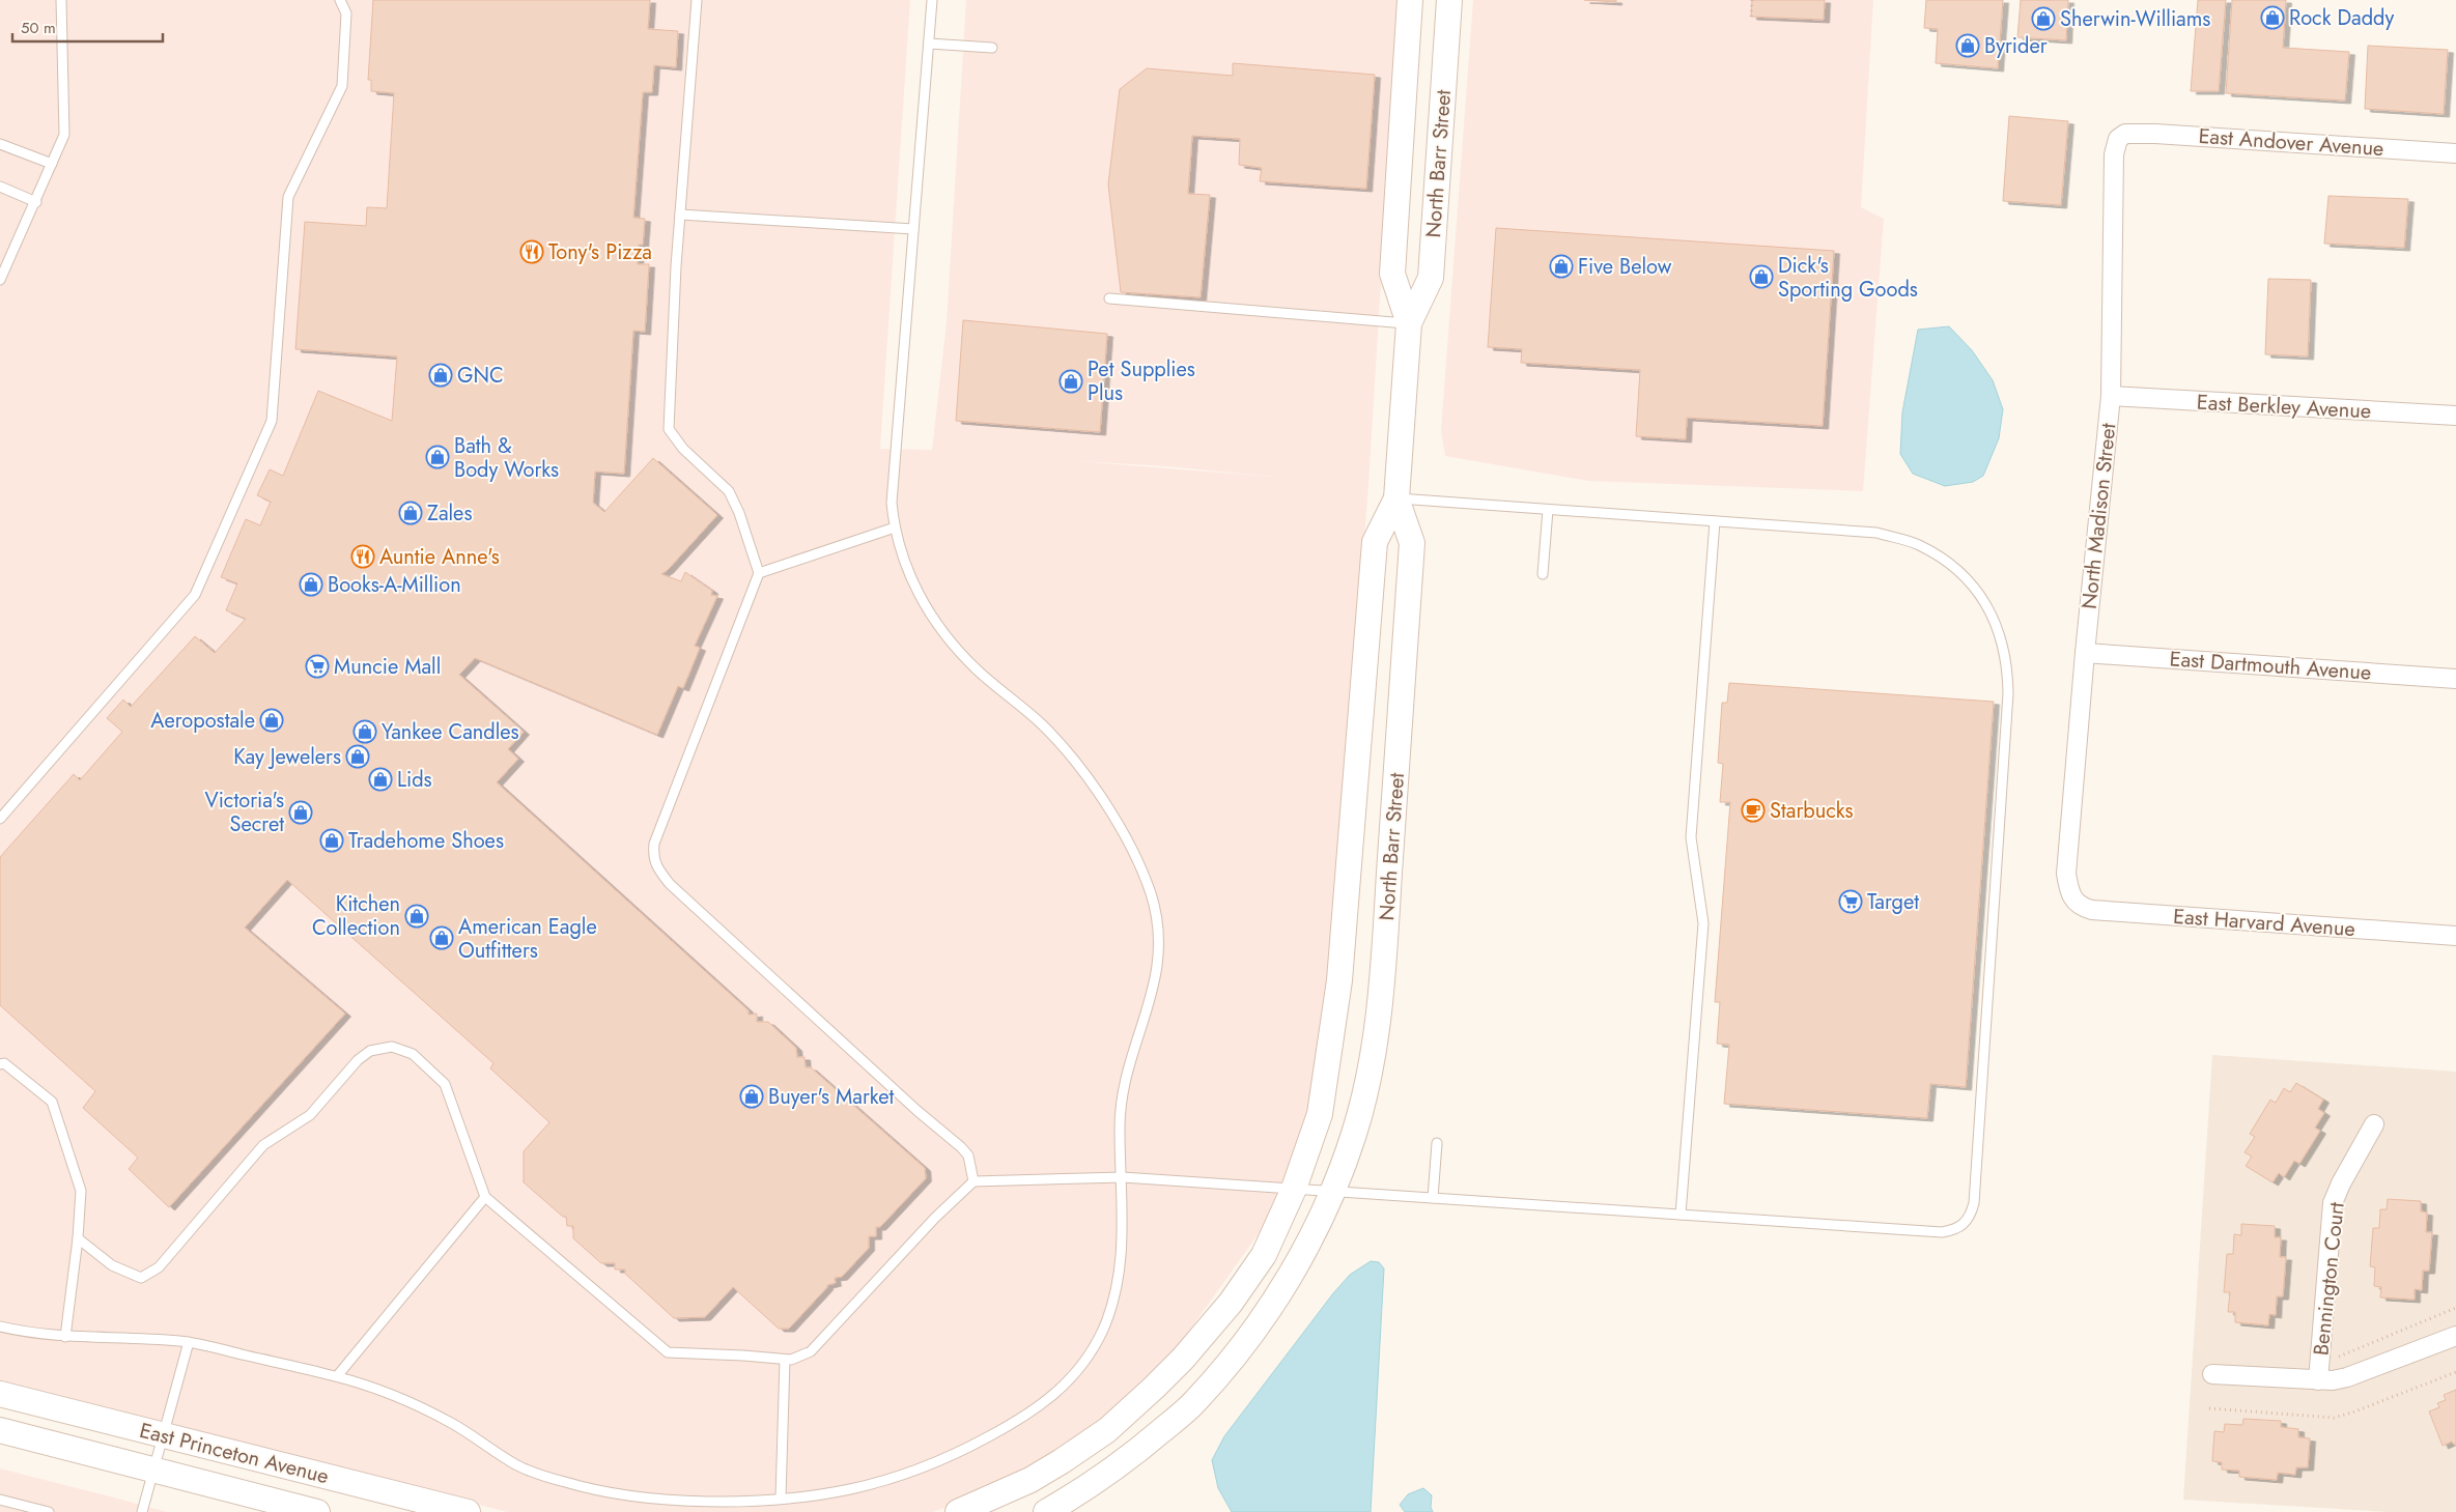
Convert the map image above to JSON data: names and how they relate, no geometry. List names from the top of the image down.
{
  "streets": {
    "street": [
      "East Andover Avenue",
      "North Barr Street",
      "East Berkley Avenue",
      "North Madison Street",
      "East Dartmouth Avenue",
      "East Harvard Avenue",
      "Bennington Court",
      "East Princeton Avenue"
    ]
  },
  "crossings": [
    ["East Andover Avenue", "North Madison Street"],
    ["East Berkley Avenue", "North Madison Street"],
    ["North Madison Street", "East Dartmouth Avenue"],
    ["North Madison Street", "East Harvard Avenue"]
  ],
  "places": {
    "shop": [
      "Rock Daddy",
      "Sherwin-Williams",
      "Byrider",
      "Five Below",
      "Dick's Sporting Goods",
      "GNC",
      "Pet Supplies Plus",
      "Bath & Body Works",
      "Zales",
      "Books-A-Million",
      "Aeropostale",
      "Yankee Candles",
      "Kay Jewelers",
      "Lids",
      "Victoria's Secret",
      "Tradehome Shoes",
      "Kitchen Collection",
      "American Eagle Outfitters",
      "Buyer's Market"
    ],
    "restaurant": ["Tony's Pizza", "Auntie Anne's"],
    "supermarket": ["Muncie Mall", "Target"],
    "cafe": ["Starbucks"]
  },
  "scale_bar": "50 m"
}
